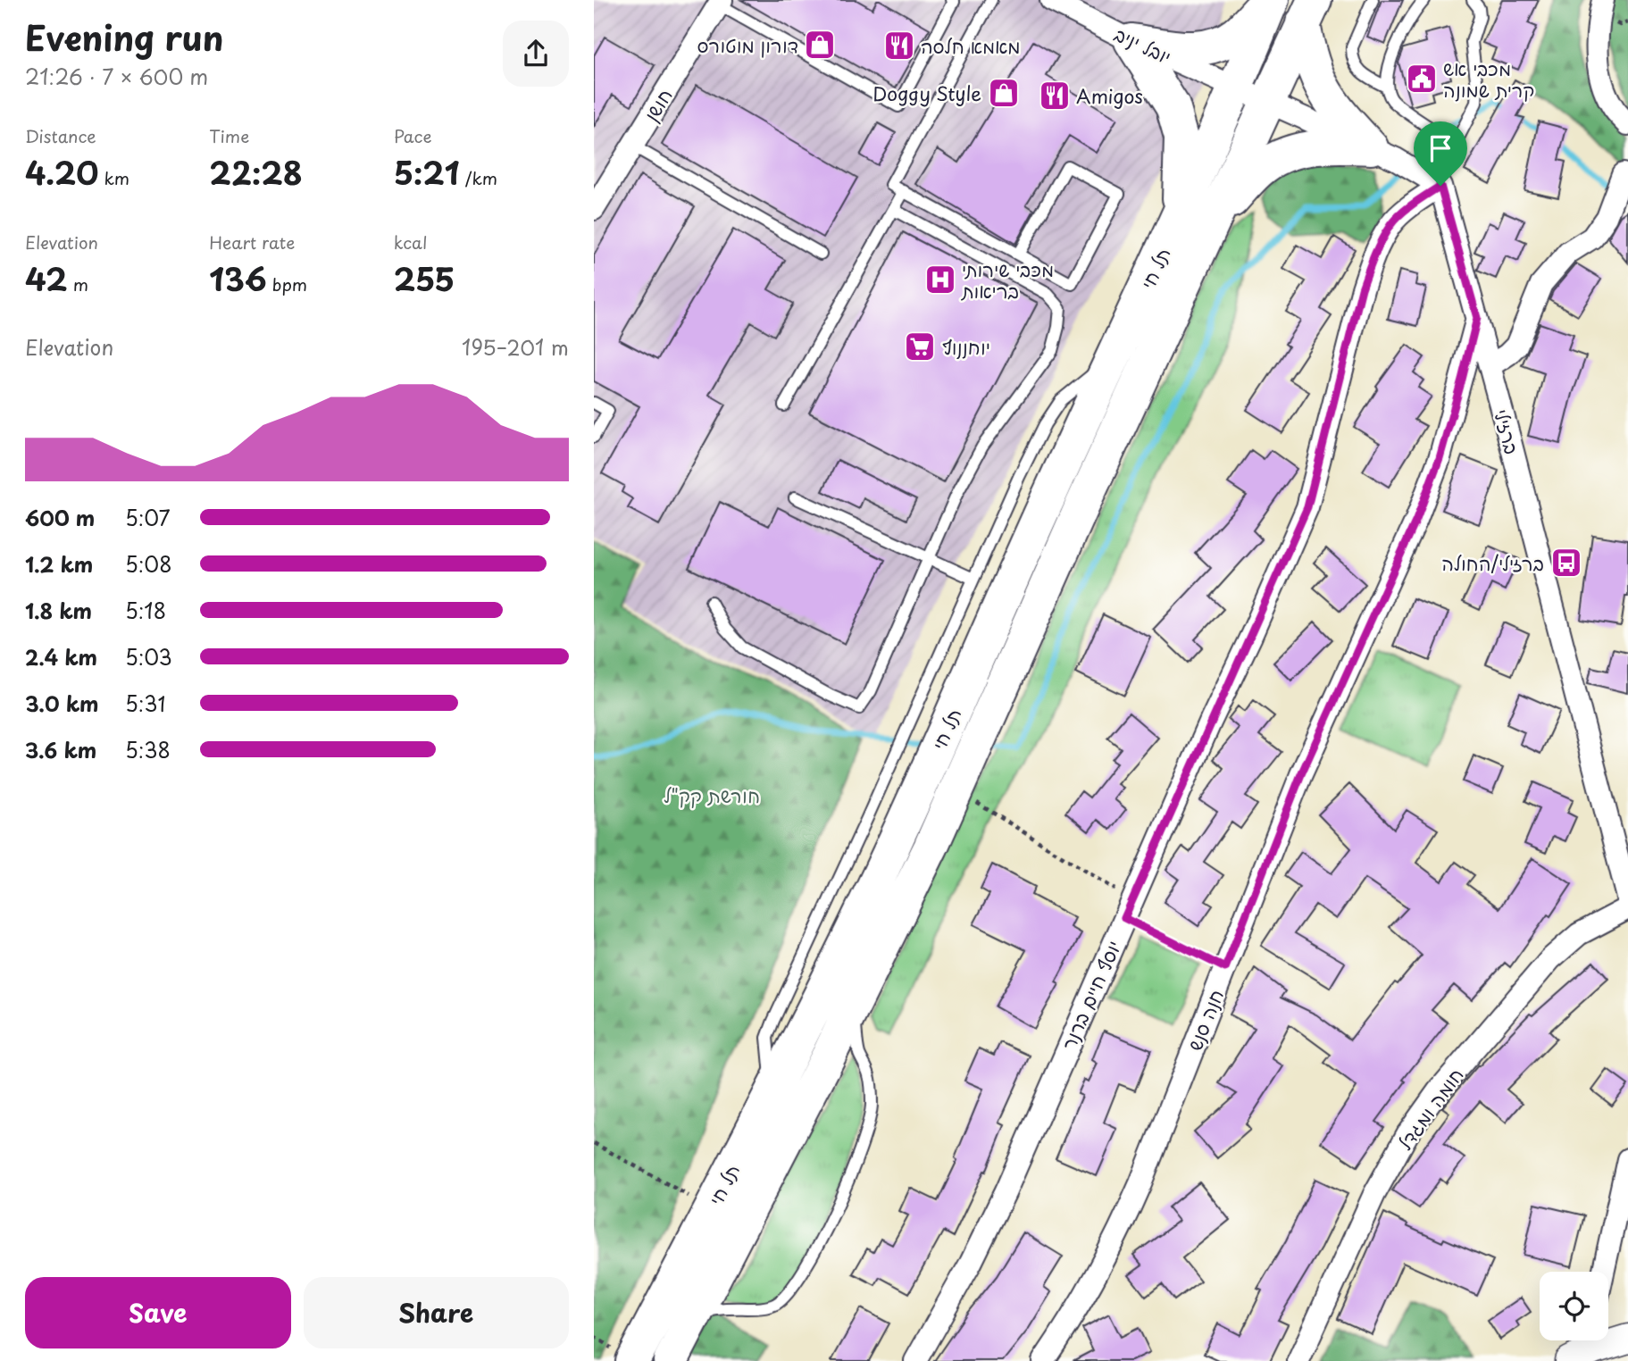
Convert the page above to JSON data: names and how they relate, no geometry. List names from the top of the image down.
{
  "streets": {
    "highway": ["תל חי"],
    "street": [
      "יובל יניב",
      "חושן",
      "ברזילי",
      "יוסף חיים ברנר",
      "חנה סנש",
      "חומה ומגדל"
    ]
  },
  "crossings": [
    ["יובל יניב", "תל חי"],
    ["ברזילי", "יוסף חיים ברנר"],
    ["ברזילי", "חנה סנש"]
  ],
  "parks": ["חורשת קק\"ל"],
  "places": {
    "shop": ["דורון מוטורס", "Doggy Style"],
    "restaurant": ["מאמא חלסה", "Amigos"],
    "public building": ["מכבי אש קרית שמונה"],
    "hospital": ["מכבי שירותי בריאות"],
    "supermarket": ["יוחננוף"],
    "bus stop": ["ברזילי/החולה"]
  },
  "page": {
    "heading": ["Evening run", "21:26 · 7 × 600 m"],
    "stats": [
      ["Distance", "4.20 km"],
      ["Time", "22:28"],
      ["Pace", "5:21 /km"],
      ["Elevation", "42 m"],
      ["Heart rate", "136 bpm"],
      ["kcal", "255"]
    ],
    "chart": ["Elevation", "195–201 m"],
    "list": [
      {
        "name": "600 m",
        "note": "5:07"
      },
      {
        "name": "1.2 km",
        "note": "5:08"
      },
      {
        "name": "1.8 km",
        "note": "5:18"
      },
      {
        "name": "2.4 km",
        "note": "5:03"
      },
      {
        "name": "3.0 km",
        "note": "5:31"
      },
      {
        "name": "3.6 km",
        "note": "5:38"
      }
    ],
    "buttons": ["Save", "Share"]
  }
}
